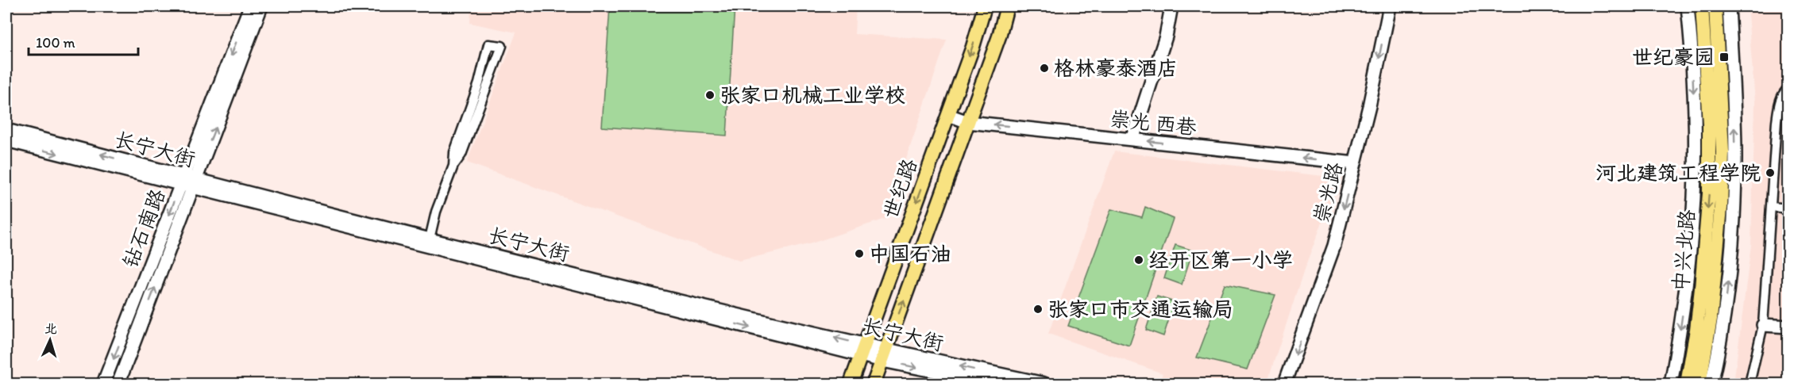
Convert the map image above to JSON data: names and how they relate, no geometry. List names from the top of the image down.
{
  "streets": {
    "main road": [
      "崇光 西巷",
      "长宁大街",
      "世纪路",
      "崇光路",
      "钻石南路",
      "中兴北路"
    ]
  },
  "crossings": [
    ["崇光 西巷", "世纪路"],
    ["崇光 西巷", "崇光路"],
    ["长宁大街", "世纪路"],
    ["长宁大街", "钻石南路"]
  ],
  "one_way": ["崇光 西巷", "崇光路"],
  "places": {
    "transit": ["世纪豪园"],
    "other": [
      "格林豪泰酒店",
      "张家口机械工业学校",
      "河北建筑工程学院",
      "中国石油",
      "经开区第一小学",
      "张家口市交通运输局"
    ]
  },
  "scale_bar": "100 m",
  "north": "top"
}
